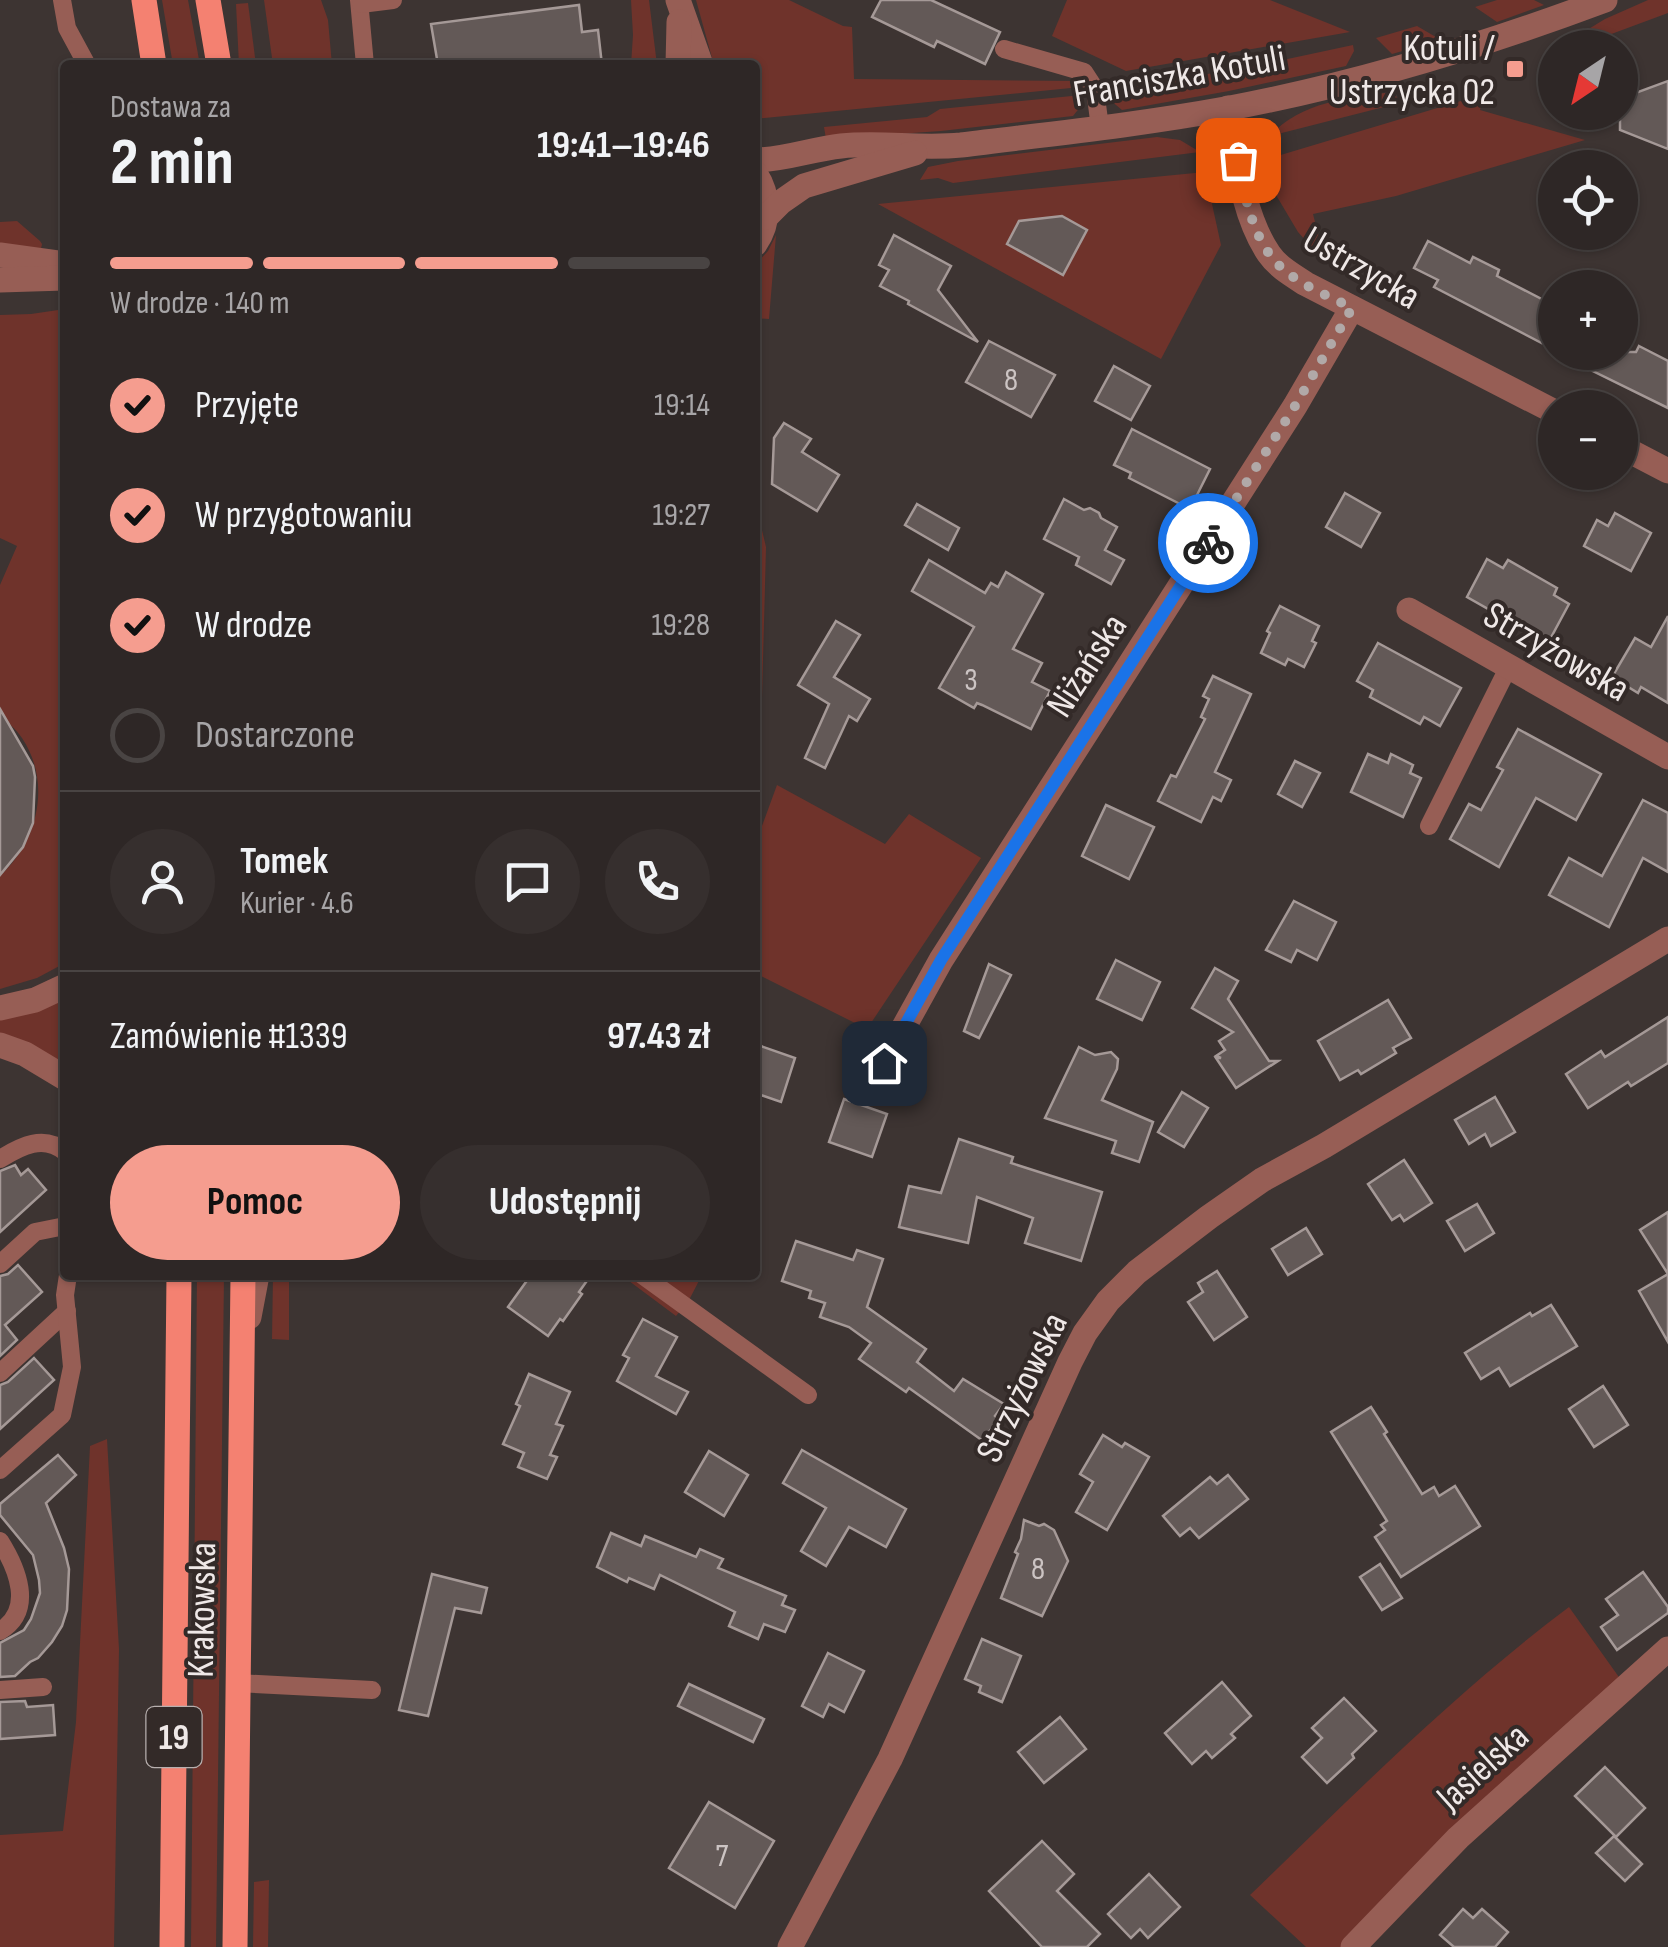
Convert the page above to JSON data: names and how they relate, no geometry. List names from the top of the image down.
{
  "streets": {
    "main road": ["Krakowska", "19"],
    "street": [
      "Franciszka Kotuli",
      "Ustrzycka",
      "Strzyżowska",
      "Niżańska",
      "Jasielska"
    ]
  },
  "crossings": [
    ["Franciszka Kotuli", "Ustrzycka"],
    ["Ustrzycka", "Niżańska"]
  ],
  "places": {
    "transit": ["Kotuli / Ustrzycka 02"]
  },
  "house_numbers": [
    "8",
    "3",
    "8",
    "7"
  ],
  "north": "bottom left",
  "page": {
    "map_buttons": ["+", "−"],
    "heading": ["2 min", "Dostawa za", "19:41–19:46"],
    "panel": [
      "Tomek",
      "Kurier · 4.6",
      "Zamówienie #1339",
      "97.43 zł"
    ],
    "bar": "W drodze · 140 m",
    "list": [
      ["Przyjęte", "19:14"],
      ["W przygotowaniu", "19:27"],
      ["W drodze", "19:28"],
      "Dostarczone"
    ],
    "buttons": ["Pomoc", "Udostępnij"]
  }
}
